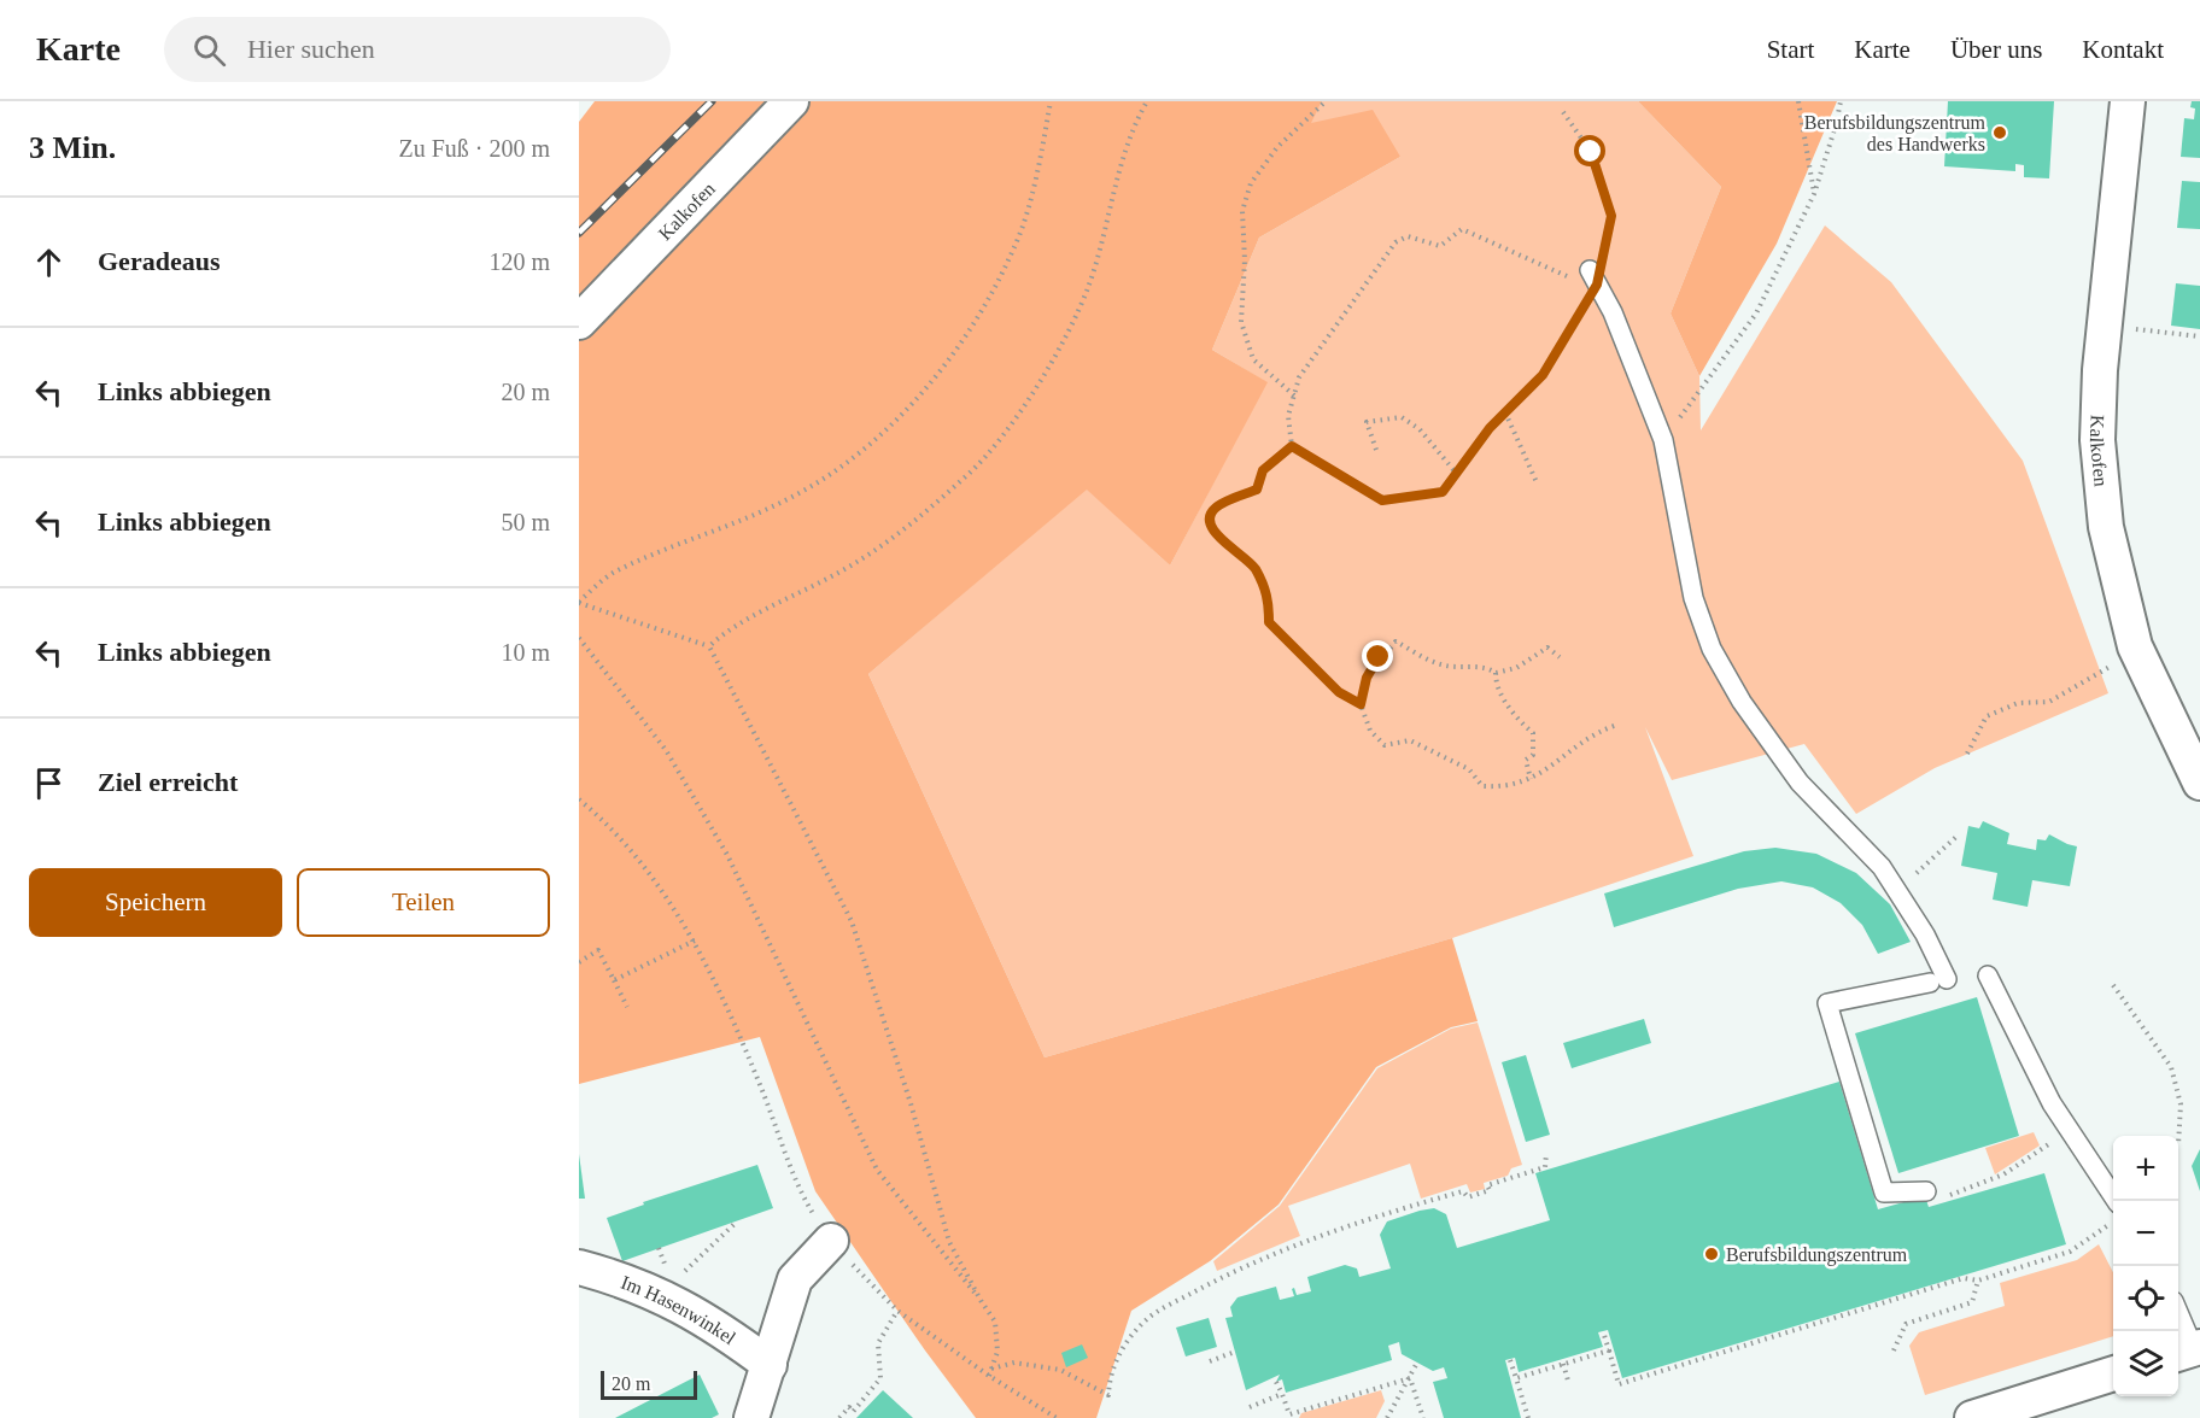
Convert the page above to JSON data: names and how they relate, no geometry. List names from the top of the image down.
{
  "streets": {
    "street": ["Kalkofen", "Im Hasenwinkel"]
  },
  "places": ["Berufsbildungszentrum des Handwerks", "Berufsbildungszentrum"],
  "scale_bar": "20 m",
  "page": {
    "header": "Karte",
    "search": "Hier suchen",
    "nav": [
      "Start",
      "Karte",
      "Über uns",
      "Kontakt"
    ],
    "heading": ["3 Min.", "Zu Fuß · 200 m"],
    "list": [
      ["Geradeaus", "120 m"],
      ["Links abbiegen", "20 m"],
      ["Links abbiegen", "50 m"],
      ["Links abbiegen", "10 m"],
      "Ziel erreicht"
    ],
    "buttons": ["Speichern", "Teilen"],
    "map_buttons": ["+", "−"],
    "scale": "20 m"
  }
}
